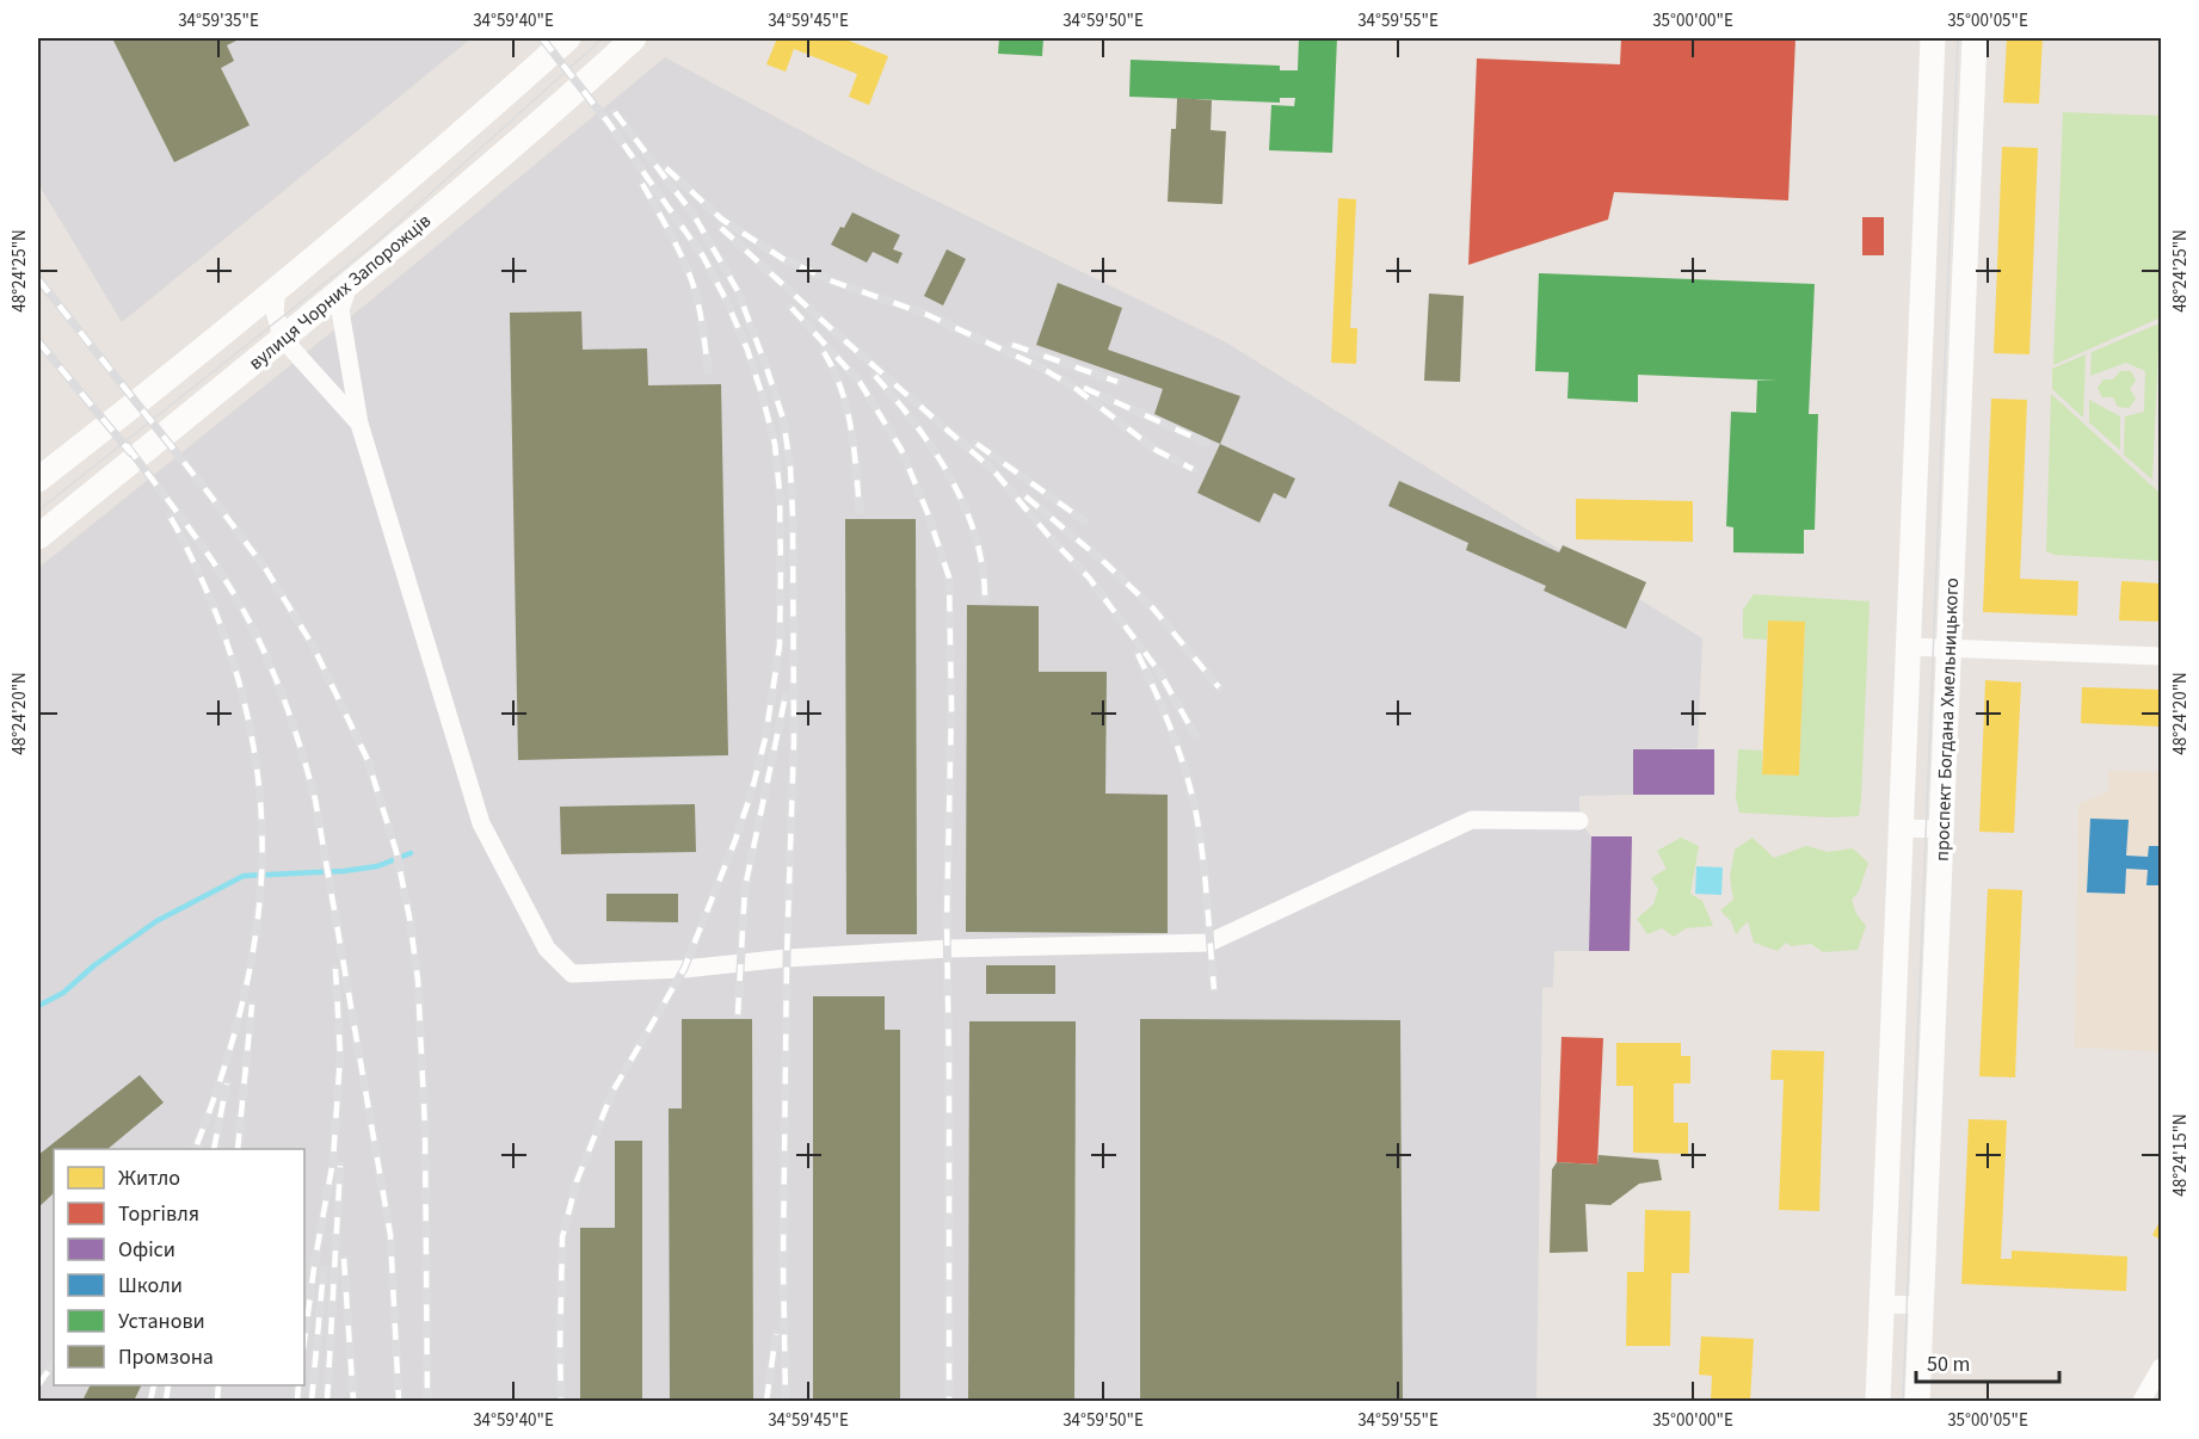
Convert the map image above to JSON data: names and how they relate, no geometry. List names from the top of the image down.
{
  "streets": {
    "main road": ["вулиця Чорних Запорожців", "проспект Богдана Хмельницького"]
  },
  "legend": [
    "Житло",
    "Торгівля",
    "Офіси",
    "Школи",
    "Установи",
    "Промзона"
  ],
  "scale_bar": "50 m",
  "coordinates": [
    "34°59'35\"E",
    "34°59'40\"E",
    "34°59'45\"E",
    "34°59'50\"E",
    "34°59'55\"E",
    "35°00'00\"E",
    "35°00'05\"E",
    "48°24'25\"N",
    "48°24'20\"N",
    "48°24'15\"N"
  ]
}
